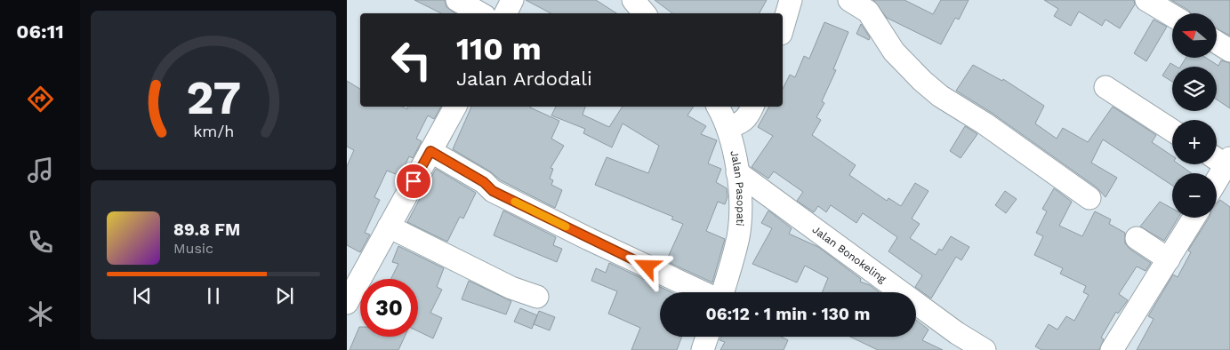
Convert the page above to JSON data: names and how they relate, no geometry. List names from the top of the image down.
{
  "streets": {
    "street": ["Jalan Pasopati", "Jalan Bonokeling"]
  },
  "crossings": [
    ["Jalan Pasopati", "Jalan Bonokeling"]
  ],
  "north": "left",
  "page": {
    "tabs": "06:11",
    "map_buttons": ["+", "−"],
    "turn": ["110 m", "Jalan Ardodali"],
    "song": ["89.8 FM", "Music"],
    "limit": "30",
    "trip": "06:12 · 1 min · 130 m",
    "gauge": ["27", "km/h"]
  }
}
